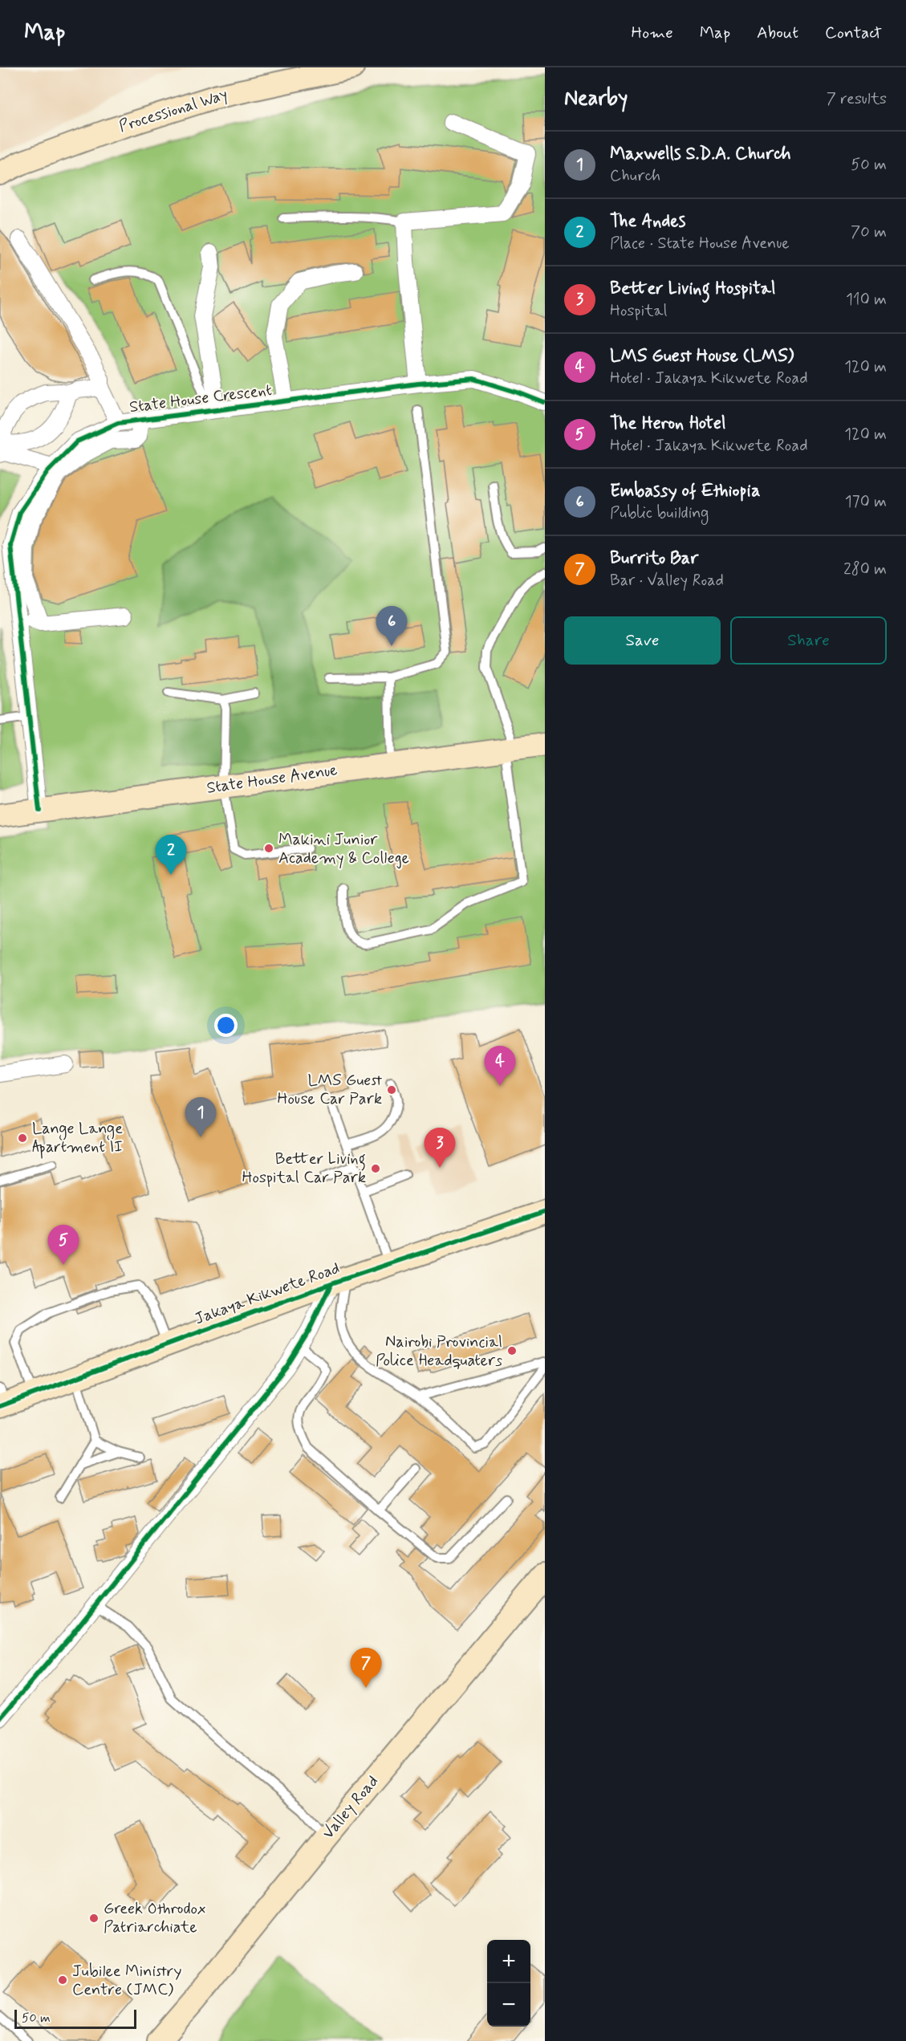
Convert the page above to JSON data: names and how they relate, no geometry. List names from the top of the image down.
{
  "streets": {
    "main road": [
      "Processional Way",
      "State House Avenue",
      "Jakaya Kikwete Road",
      "Valley Road"
    ],
    "street": ["State House Crescent"]
  },
  "crossings": [
    ["State House Crescent", "State House Avenue"]
  ],
  "places": [
    "Makini Junior Academy & College",
    "LMS Guest House Car Park",
    "Lange Lange Apartment II",
    "Better Living Hospital Car Park",
    "Nairobi Provincial Police Headquaters",
    "Greek Othrodox Patriarchiate",
    "Jubilee Ministry Centre (JMC)"
  ],
  "scale_bar": "50 m",
  "page": {
    "header": "Map",
    "nav": [
      "Home",
      "Map",
      "About",
      "Contact"
    ],
    "heading": ["Nearby", "7 results"],
    "list": [
      {
        "mark": "1",
        "name": "Maxwells S.D.A. Church",
        "note": "Church",
        "value": "50 m"
      },
      {
        "mark": "2",
        "name": "The Andes",
        "note": "Place · State House Avenue",
        "value": "70 m"
      },
      {
        "mark": "3",
        "name": "Better Living Hospital",
        "note": "Hospital",
        "value": "110 m"
      },
      {
        "mark": "4",
        "name": "LMS Guest House (LMS)",
        "note": "Hotel · Jakaya Kikwete Road",
        "value": "120 m"
      },
      {
        "mark": "5",
        "name": "The Heron Hotel",
        "note": "Hotel · Jakaya Kikwete Road",
        "value": "120 m"
      },
      {
        "mark": "6",
        "name": "Embassy of Ethiopia",
        "note": "Public building",
        "value": "170 m"
      },
      {
        "mark": "7",
        "name": "Burrito Bar",
        "note": "Bar · Valley Road",
        "value": "280 m"
      }
    ],
    "buttons": ["Save", "Share"],
    "pins": [
      "6",
      "2",
      "4",
      "1",
      "3",
      "5",
      "7"
    ],
    "map_buttons": ["+", "−"],
    "scale": "50 m"
  }
}
